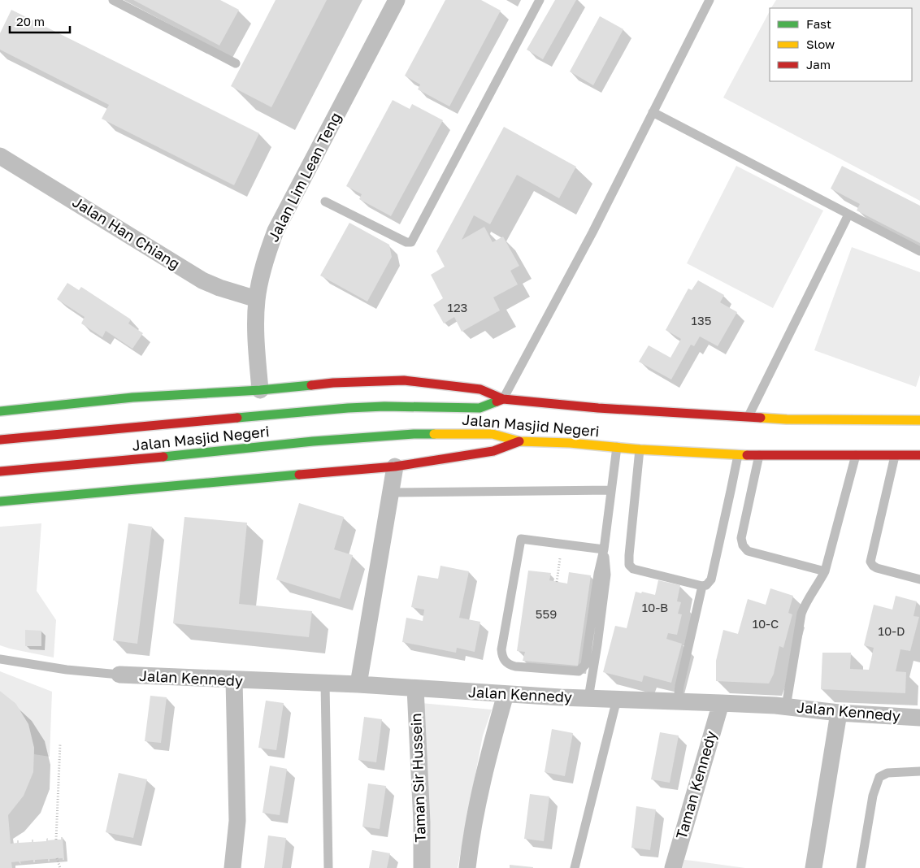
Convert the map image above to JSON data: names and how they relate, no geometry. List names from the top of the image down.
{
  "streets": {
    "highway": ["Jalan Masjid Negeri"],
    "street": [
      "Jalan Lim Lean Teng",
      "Jalan Han Chiang",
      "Jalan Kennedy",
      "Taman Sir Hussein",
      "Taman Kennedy"
    ]
  },
  "crossings": [
    ["Jalan Lim Lean Teng", "Jalan Han Chiang"],
    ["Jalan Kennedy", "Taman Sir Hussein"],
    ["Jalan Kennedy", "Taman Kennedy"]
  ],
  "house_numbers": [
    "123",
    "135",
    "10-B",
    "559",
    "10-C",
    "10-D"
  ],
  "legend": ["Fast", "Slow", "Jam"],
  "scale_bar": "20 m"
}
